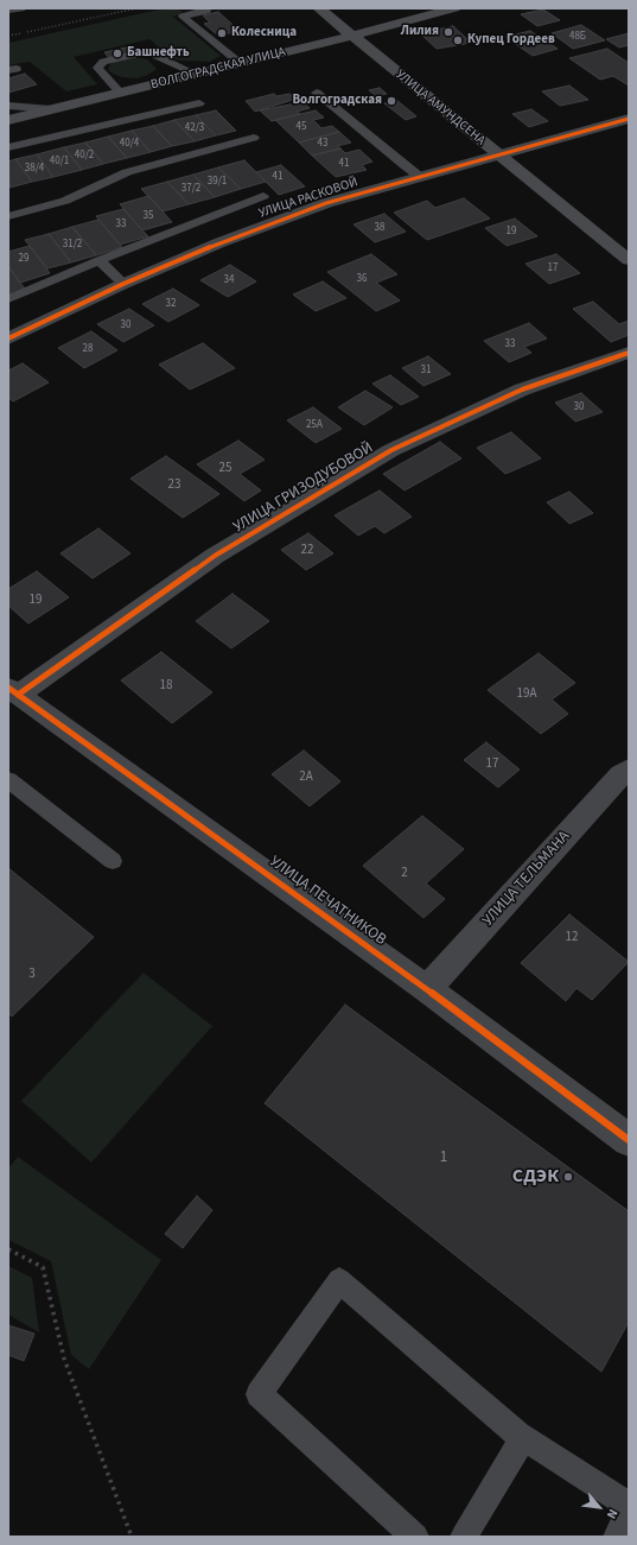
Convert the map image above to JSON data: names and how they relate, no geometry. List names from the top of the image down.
{
  "streets": {
    "main road": ["ВОЛГОГРАДСКАЯ УЛИЦА", "УЛИЦА АМУНДСЕНА"],
    "street": [
      "УЛИЦА РАСКОВОЙ",
      "УЛИЦА ГРИЗОДУБОВОЙ",
      "УЛИЦА ТЕЛЬМАНА",
      "УЛИЦА ПЕЧАТНИКОВ"
    ]
  },
  "crossings": [
    ["ВОЛГОГРАДСКАЯ УЛИЦА", "УЛИЦА АМУНДСЕНА"],
    ["УЛИЦА АМУНДСЕНА", "УЛИЦА РАСКОВОЙ"],
    ["УЛИЦА ГРИЗОДУБОВОЙ", "УЛИЦА ПЕЧАТНИКОВ"],
    ["УЛИЦА ТЕЛЬМАНА", "УЛИЦА ПЕЧАТНИКОВ"]
  ],
  "places": [
    "Лилия",
    "Колесница",
    "Купец Гордеев",
    "Башнефть",
    "Волгоградская",
    "СДЭК"
  ],
  "house_numbers": [
    "48Б",
    "45",
    "42/3",
    "40/4",
    "43",
    "40/2",
    "40/1",
    "41",
    "38/4",
    "41",
    "39/1",
    "37/2",
    "35",
    "33",
    "38",
    "19",
    "31/2",
    "29",
    "17",
    "36",
    "34",
    "32",
    "30",
    "33",
    "28",
    "31",
    "30",
    "25А",
    "25",
    "23",
    "22",
    "19",
    "18",
    "19А",
    "17",
    "2А",
    "2",
    "12",
    "3",
    "1"
  ],
  "north": "bottom right"
}
